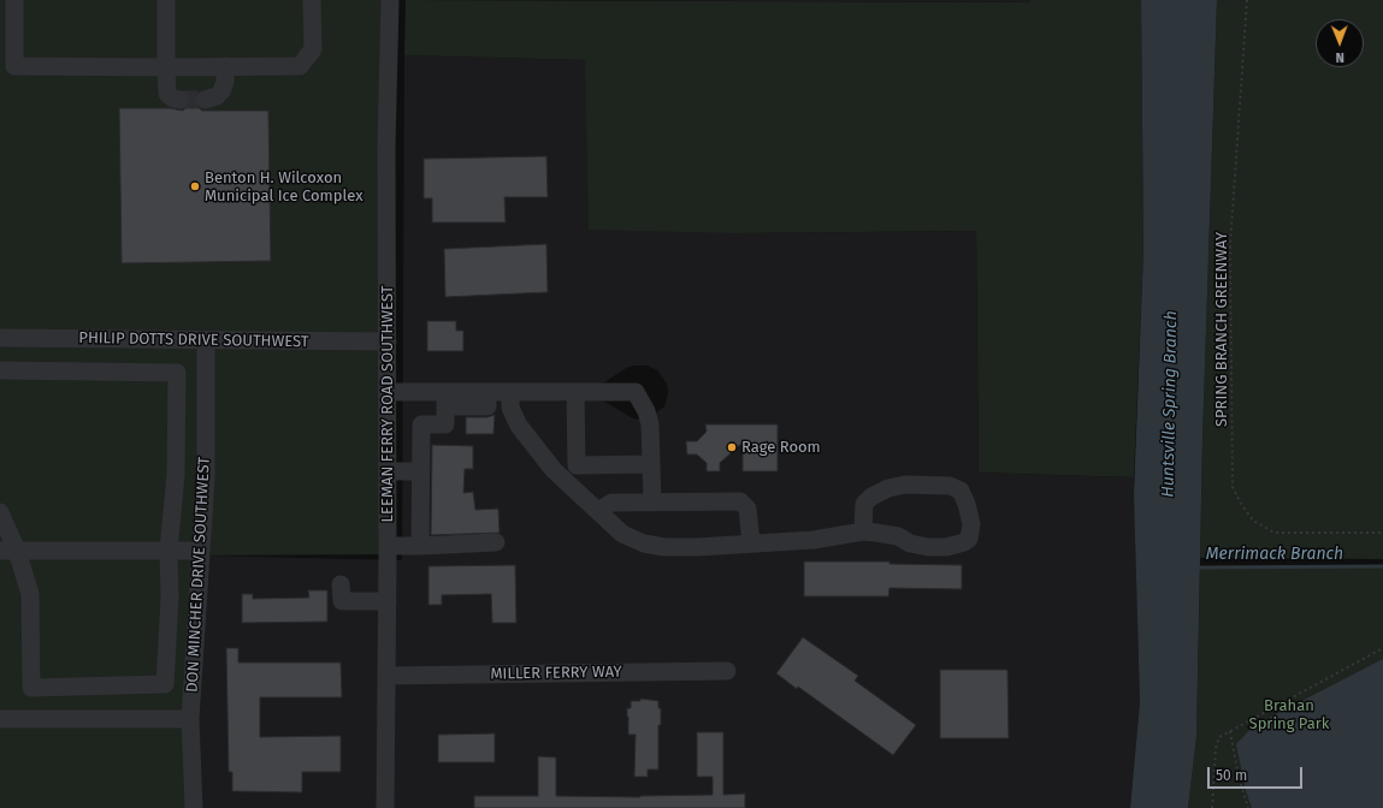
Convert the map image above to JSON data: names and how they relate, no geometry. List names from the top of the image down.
{
  "streets": {
    "street": [
      "PHILIP DOTTS DRIVE SOUTHWEST",
      "LEEMAN FERRY ROAD SOUTHWEST",
      "DON MINCHER DRIVE SOUTHWEST",
      "MILLER FERRY WAY"
    ],
    "path": ["SPRING BRANCH GREENWAY"]
  },
  "crossings": [
    ["PHILIP DOTTS DRIVE SOUTHWEST", "LEEMAN FERRY ROAD SOUTHWEST"],
    ["PHILIP DOTTS DRIVE SOUTHWEST", "DON MINCHER DRIVE SOUTHWEST"],
    ["LEEMAN FERRY ROAD SOUTHWEST", "MILLER FERRY WAY"]
  ],
  "water": ["Huntsville Spring Branch", "Merrimack Branch"],
  "parks": ["Brahan Spring Park"],
  "places": ["Benton H. Wilcoxon Municipal Ice Complex", "Rage Room"],
  "scale_bar": "50 m",
  "north": "bottom"
}
